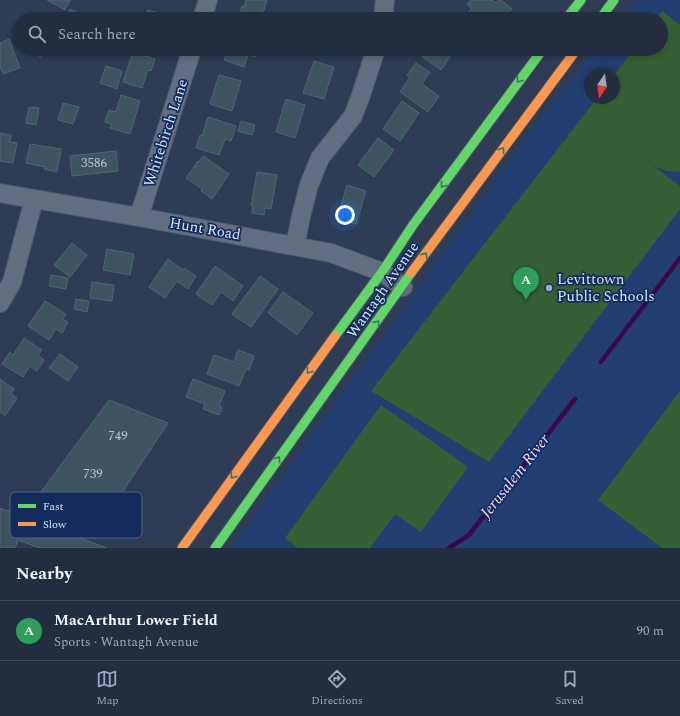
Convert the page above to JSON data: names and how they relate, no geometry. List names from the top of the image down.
{
  "streets": {
    "main road": ["Wantagh Avenue"],
    "street": ["Whitebirch Lane", "Hunt Road"]
  },
  "crossings": [
    ["Whitebirch Lane", "Hunt Road"],
    ["Hunt Road", "Wantagh Avenue"]
  ],
  "water": ["Jerusalem River"],
  "places": ["Levittown Public Schools"],
  "house_numbers": ["3586", "749", "739"],
  "legend": ["Fast", "Slow"],
  "north": "bottom",
  "page": {
    "search": "Search here",
    "pins": "A",
    "heading": "Nearby",
    "list": [
      {
        "mark": "A",
        "name": "MacArthur Lower Field",
        "note": "Sports · Wantagh Avenue",
        "value": "90 m"
      }
    ],
    "nav": ["Map", "Directions", "Saved"]
  }
}
